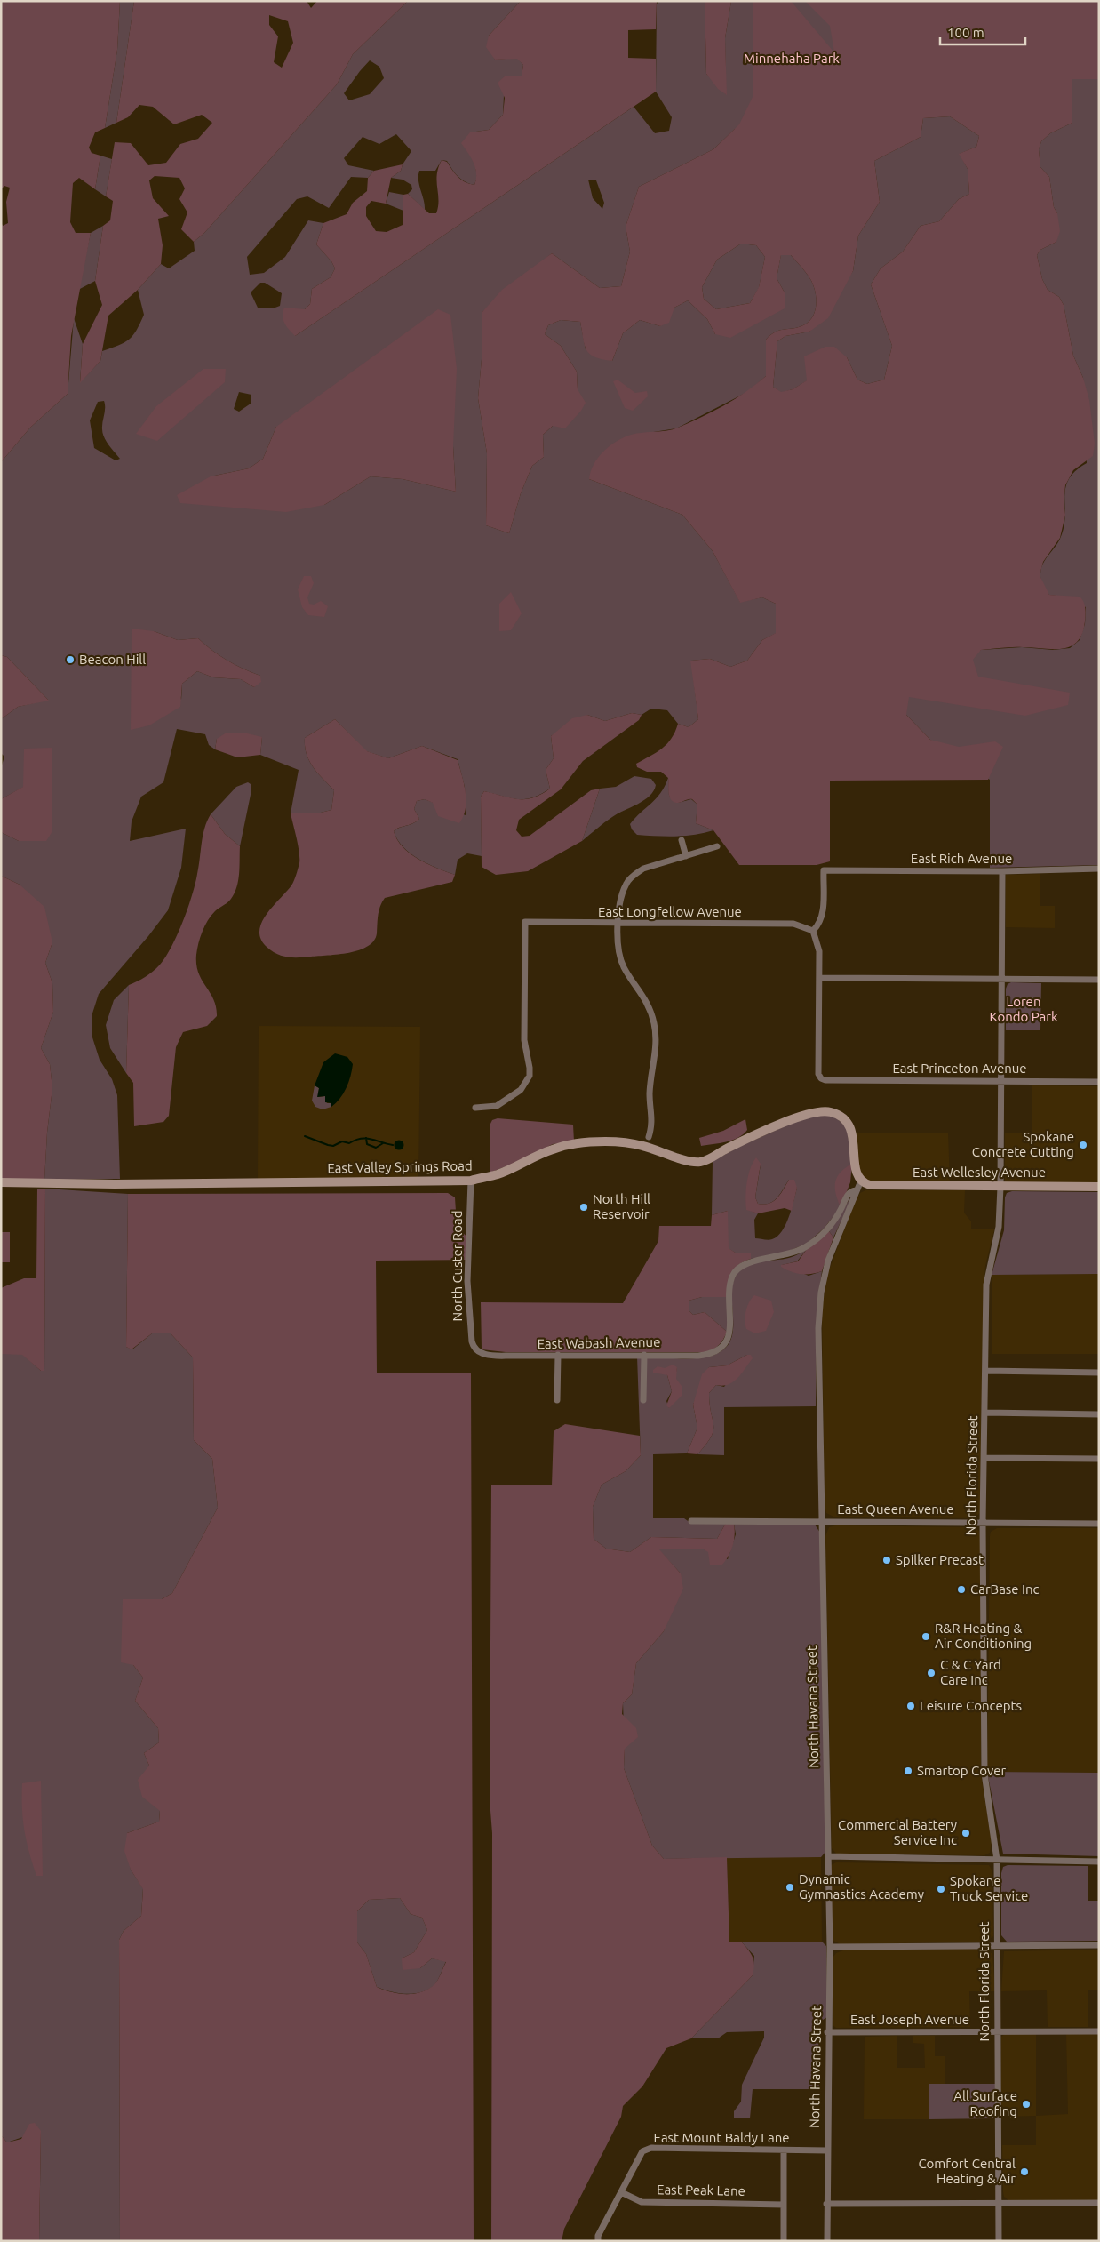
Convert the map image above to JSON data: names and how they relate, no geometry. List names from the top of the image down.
{
  "streets": {
    "street": [
      "East Rich Avenue",
      "East Longfellow Avenue",
      "East Princeton Avenue",
      "East Valley Springs Road",
      "East Wellesley Avenue",
      "North Custer Road",
      "East Wabash Avenue",
      "North Florida Street",
      "East Queen Avenue",
      "North Havana Street",
      "East Joseph Avenue",
      "East Mount Baldy Lane",
      "East Peak Lane"
    ]
  },
  "crossings": [
    ["East Rich Avenue", "East Longfellow Avenue"],
    ["East Rich Avenue", "North Florida Street"],
    ["East Princeton Avenue", "North Florida Street"],
    ["East Valley Springs Road", "East Wellesley Avenue"],
    ["East Valley Springs Road", "North Custer Road"],
    ["East Valley Springs Road", "North Havana Street"],
    ["East Wellesley Avenue", "North Florida Street"],
    ["East Wellesley Avenue", "North Havana Street"],
    ["North Custer Road", "East Wabash Avenue"],
    ["East Wabash Avenue", "North Havana Street"],
    ["North Florida Street", "East Queen Avenue"],
    ["North Florida Street", "East Joseph Avenue"],
    ["East Queen Avenue", "North Havana Street"],
    ["North Havana Street", "East Joseph Avenue"],
    ["North Havana Street", "East Mount Baldy Lane"],
    ["East Mount Baldy Lane", "East Peak Lane"]
  ],
  "parks": ["Minnehaha Park", "Loren Kondo Park"],
  "places": [
    "Beacon Hill",
    "Spokane Concrete Cutting",
    "North Hill Reservoir",
    "Spilker Precast",
    "CarBase Inc",
    "R&R Heating & Air Conditioning",
    "C & C Yard Care Inc",
    "Leisure Concepts",
    "Smartop Cover",
    "Commercial Battery Service Inc",
    "Dynamic Gymnastics Academy",
    "Spokane Truck Service",
    "All Surface Roofing",
    "Comfort Central Heating & Air"
  ],
  "scale_bar": "100 m"
}
